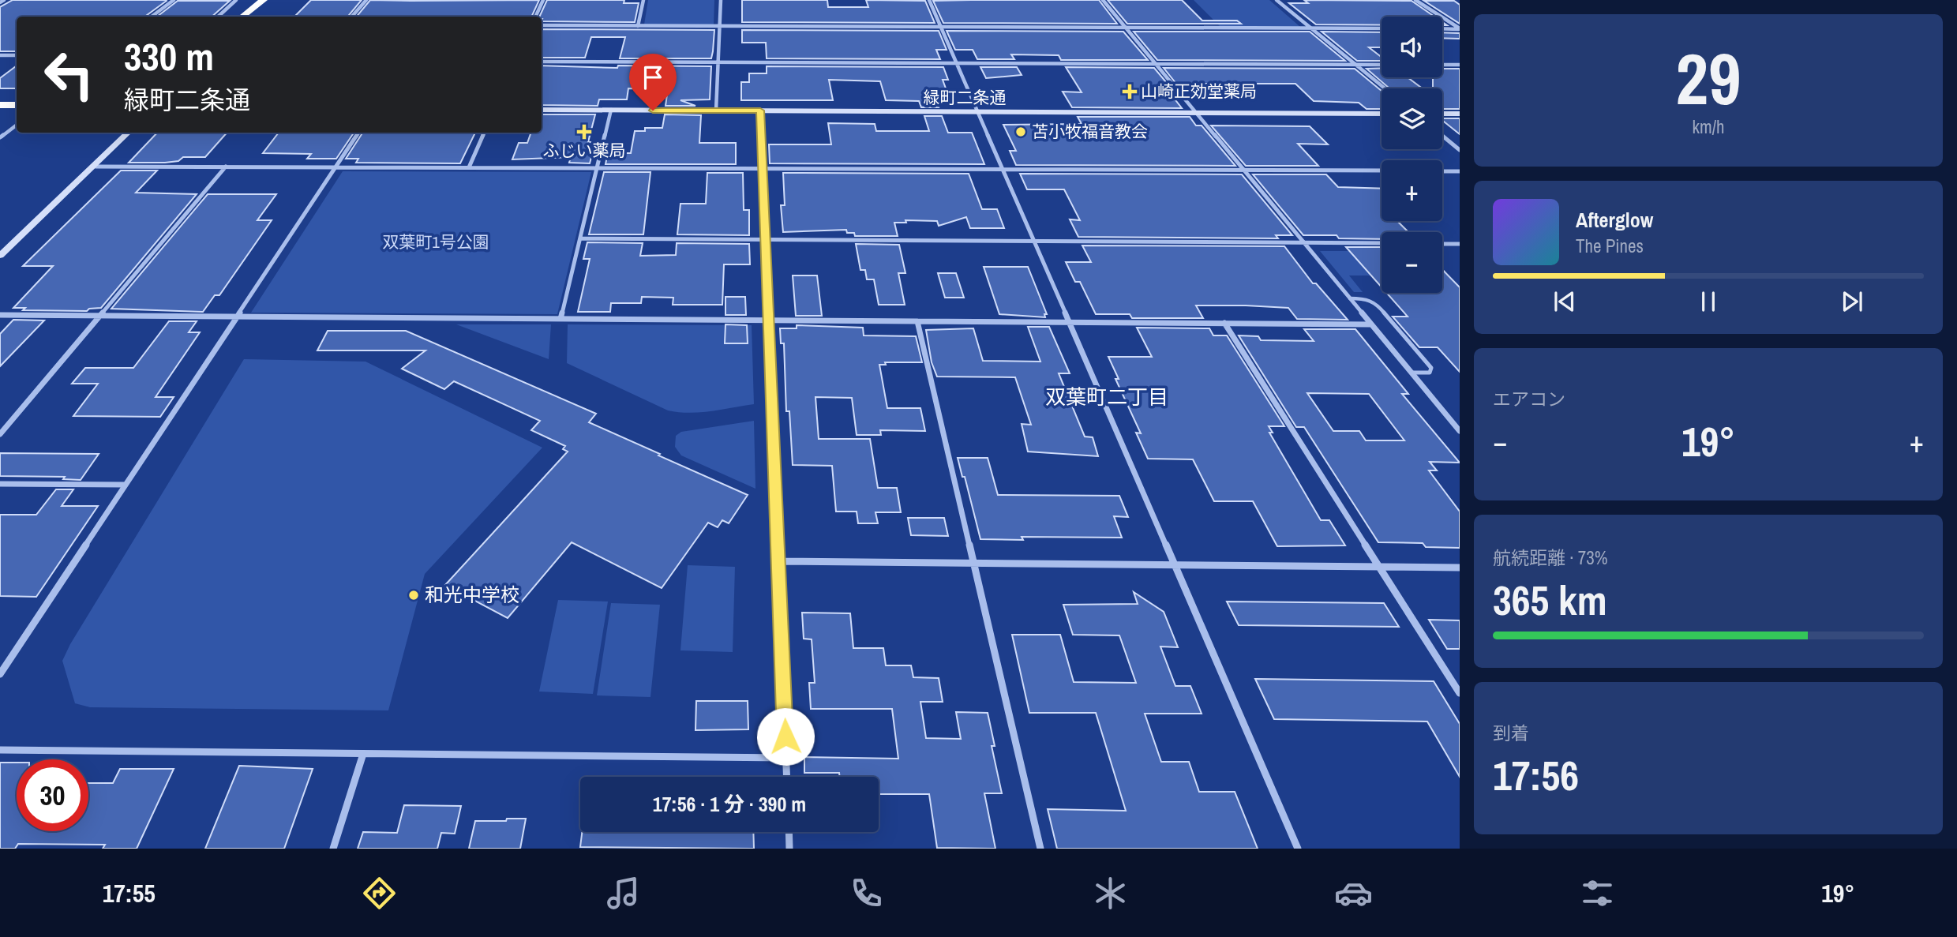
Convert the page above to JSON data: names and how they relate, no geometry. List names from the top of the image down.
{
  "streets": {
    "street": ["緑町二条通"]
  },
  "districts": ["双葉町二丁目"],
  "parks": ["双葉町1号公園"],
  "places": {
    "health": ["山崎正効堂薬局", "ふじい薬局"],
    "other": ["苫小牧福音教会", "和光中学校"]
  },
  "page": {
    "tile": [
      ["29", "km/h"],
      "エアコン",
      ["航続距離 · 73%", "365 km"],
      ["到着", "17:56"]
    ],
    "map_buttons": ["+", "−"],
    "turn": ["330 m", "緑町二条通"],
    "song": ["Afterglow", "The Pines"],
    "heat": ["−", "19°", "+"],
    "limit": "30",
    "trip": "17:56 · 1 分 · 390 m",
    "tabs": ["17:55", "19°"]
  }
}
